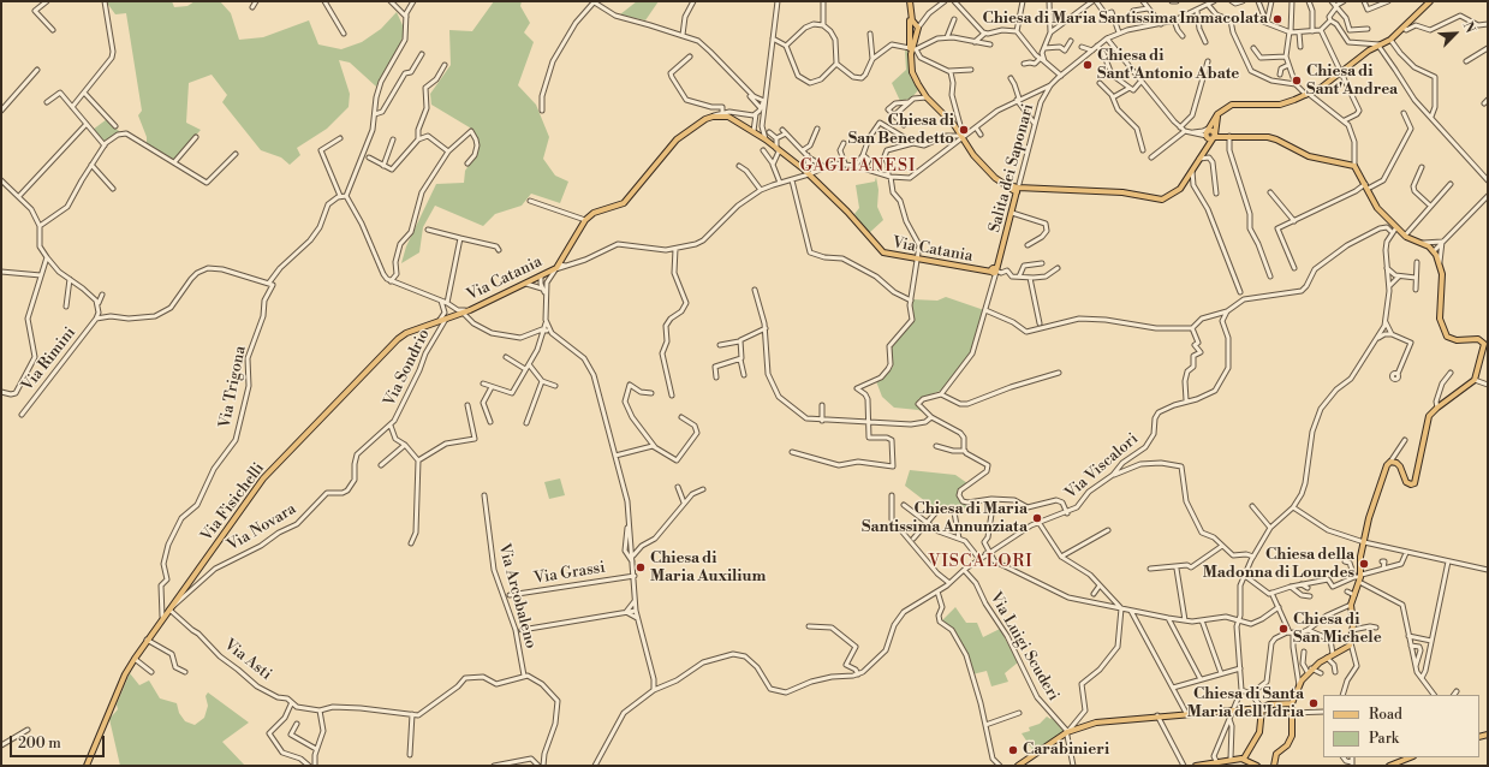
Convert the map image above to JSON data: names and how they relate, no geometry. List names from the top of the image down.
{
  "streets": {
    "main road": ["Salita dei Saponari", "Via Catania", "Via Fisichelli"],
    "street": [
      "Via Rimini",
      "Via Sondrio",
      "Via Trigona",
      "Via Viscalori",
      "Via Novara",
      "Via Grassi",
      "Via Arcobaleno",
      "Via Luigi Scuderi",
      "Via Asti"
    ]
  },
  "crossings": [
    ["Salita dei Saponari", "Via Catania"],
    ["Via Catania", "Via Fisichelli"],
    ["Via Sondrio", "Via Fisichelli"],
    ["Via Sondrio", "Via Novara"],
    ["Via Trigona", "Via Fisichelli"],
    ["Via Viscalori", "Via Luigi Scuderi"],
    ["Via Fisichelli", "Via Novara"],
    ["Via Fisichelli", "Via Asti"],
    ["Via Novara", "Via Asti"]
  ],
  "districts": ["GAGLIANESI", "VISCALORI"],
  "places": [
    "Chiesa di Maria Santissima Immacolata",
    "Chiesa di Sant'Antonio Abate",
    "Chiesa di Sant'Andrea",
    "Chiesa di San Benedetto",
    "Chiesa di Maria Santissima Annunziata",
    "Chiesa della Madonna di Lourdes",
    "Chiesa di Maria Auxilium",
    "Chiesa di San Michele",
    "Chiesa di Santa Maria dell'Idria",
    "Carabinieri"
  ],
  "legend": ["Road", "Park"],
  "scale_bar": "200 m",
  "north": "top right"
}
